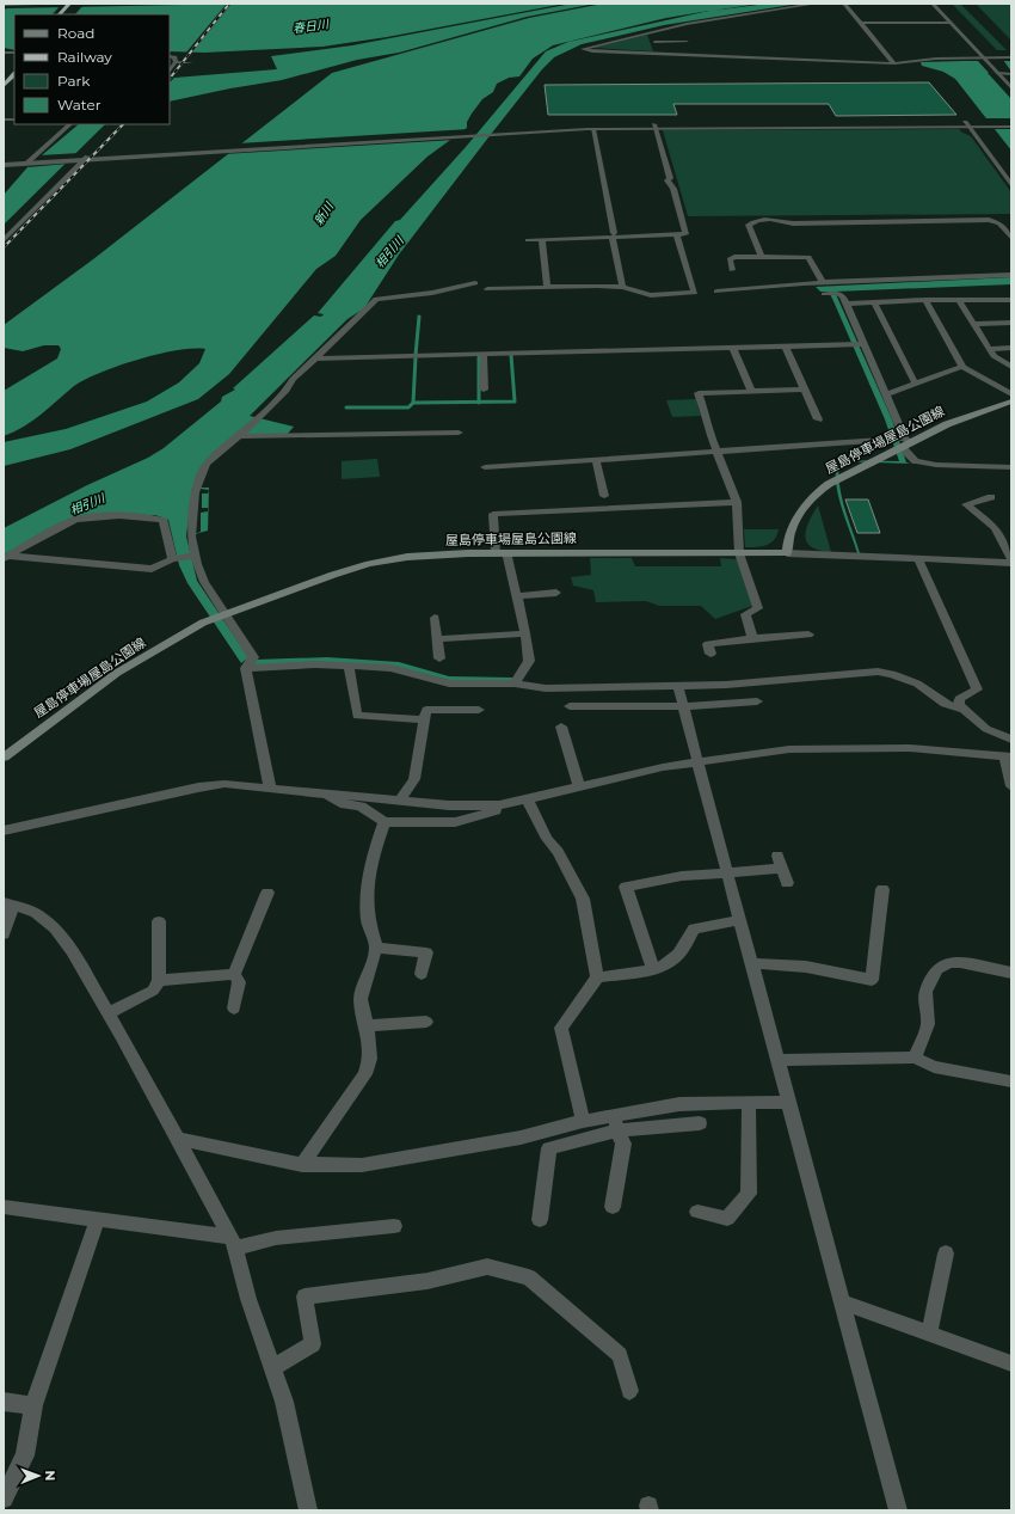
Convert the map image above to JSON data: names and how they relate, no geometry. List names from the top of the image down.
{
  "streets": {
    "main road": ["屋島停車場屋島公園線"]
  },
  "water": ["春日川", "新川", "相引川"],
  "legend": [
    "Road",
    "Railway",
    "Park",
    "Water"
  ],
  "north": "right"
}
